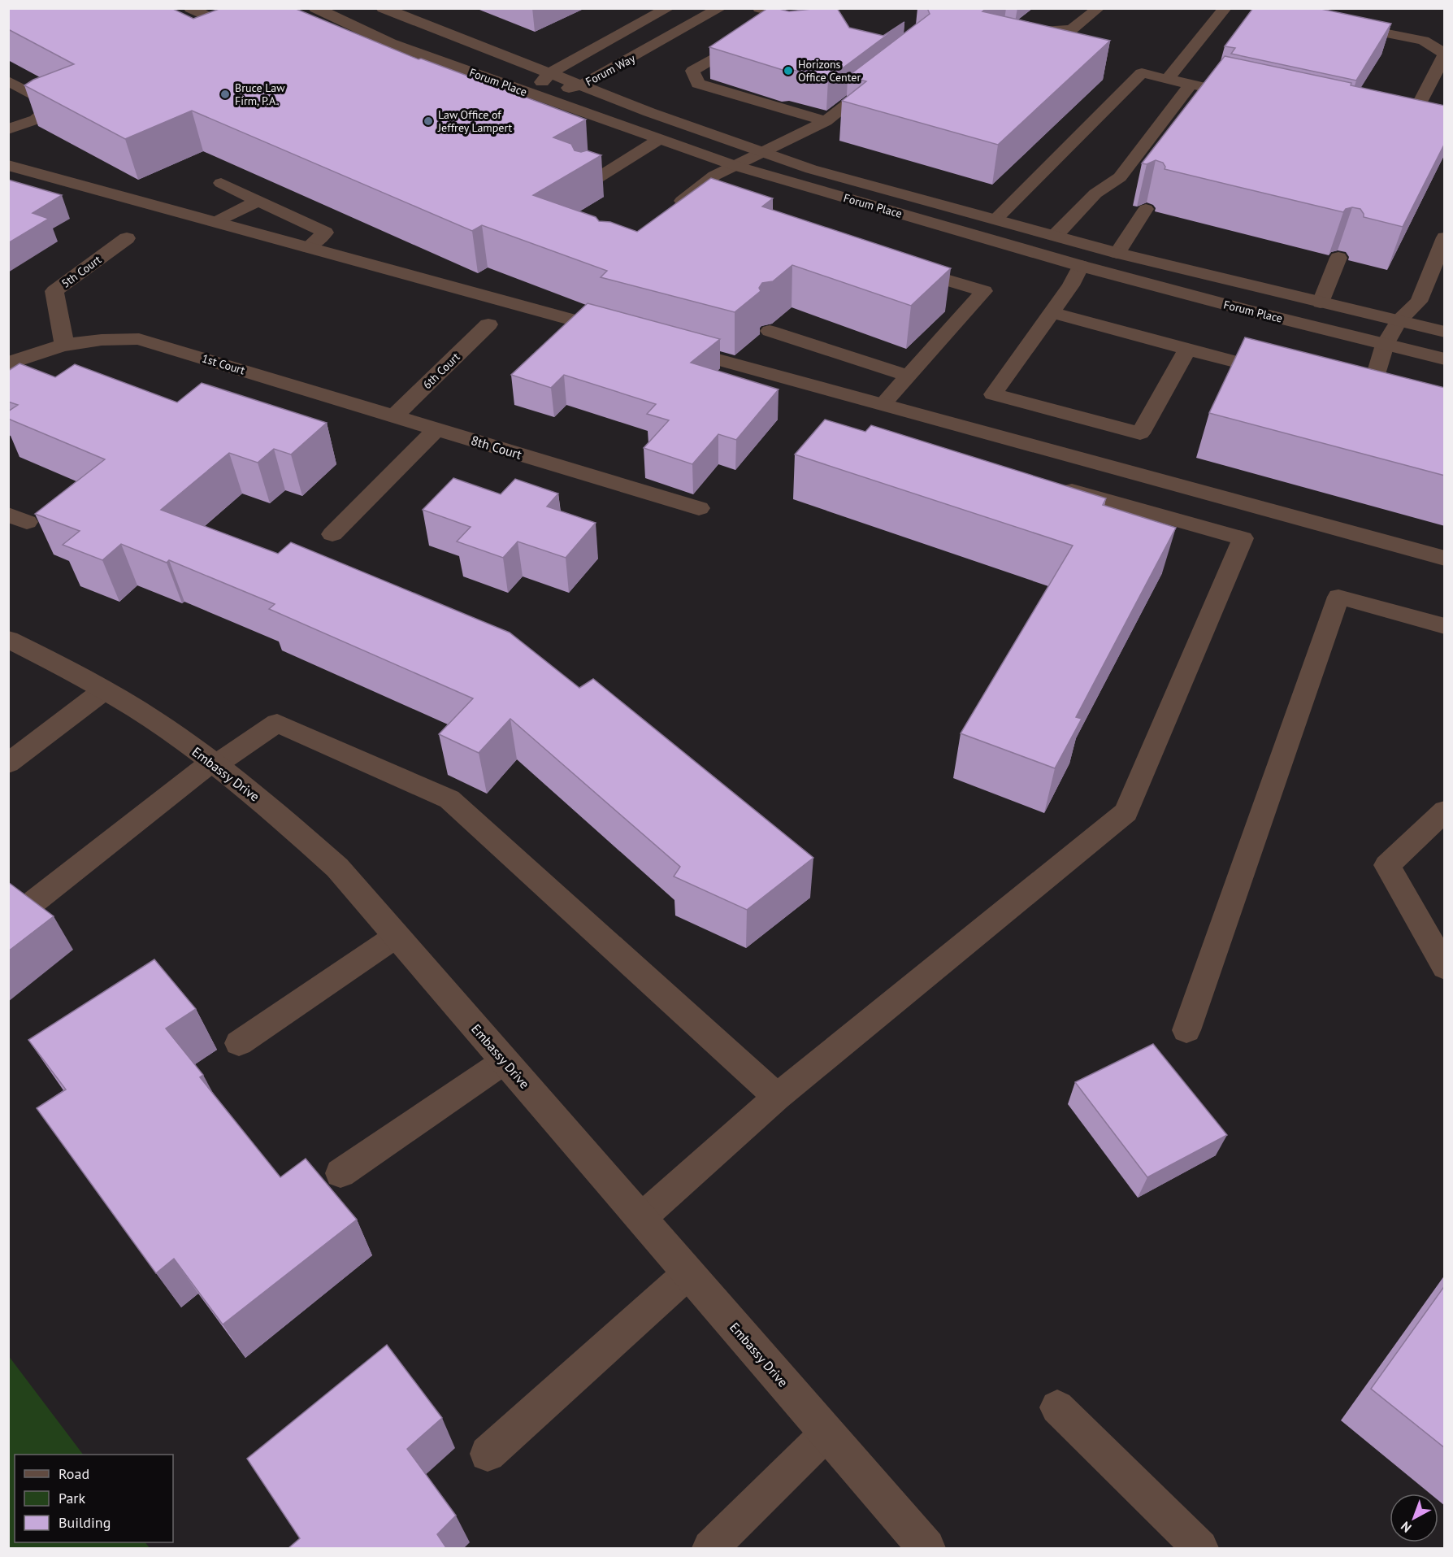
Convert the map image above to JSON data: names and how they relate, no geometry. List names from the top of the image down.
{
  "streets": {
    "street": [
      "Forum Way",
      "Forum Place",
      "5th Court",
      "1st Court",
      "6th Court",
      "8th Court",
      "Embassy Drive"
    ]
  },
  "crossings": [
    ["Forum Way", "Forum Place"],
    ["5th Court", "1st Court"],
    ["1st Court", "6th Court"],
    ["1st Court", "8th Court"]
  ],
  "places": ["Horizons Office Center", "Bruce Law Firm, P.A.", "Law Office of Jeffrey Lampert"],
  "legend": ["Road", "Park", "Building"],
  "north": "bottom left"
}
